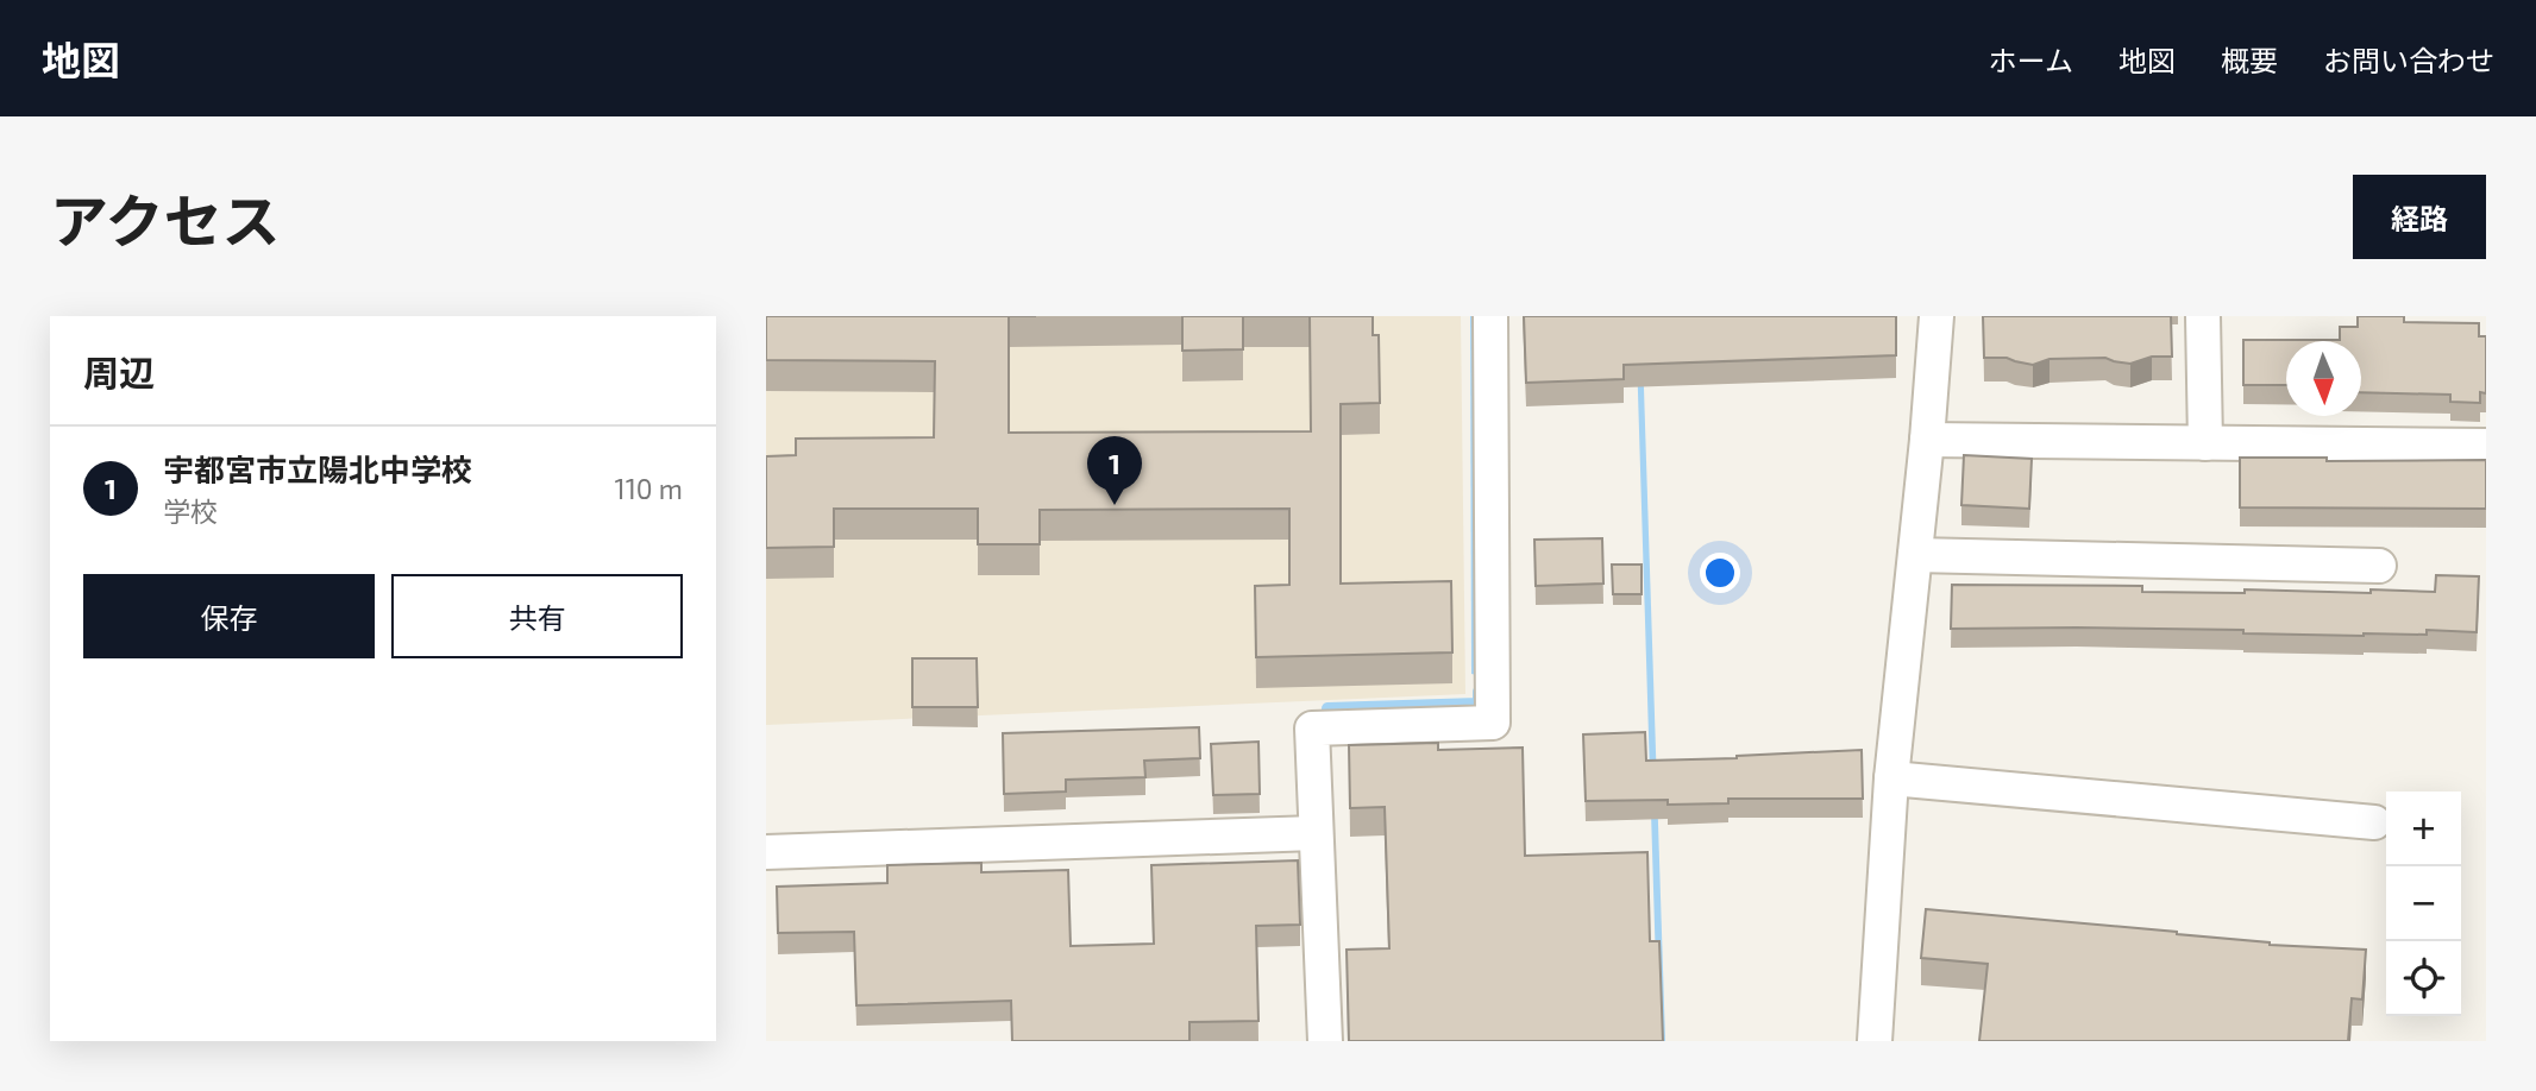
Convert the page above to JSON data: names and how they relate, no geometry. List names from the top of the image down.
{
  "north": "bottom",
  "page": {
    "header": "地図",
    "nav": [
      "ホーム",
      "地図",
      "概要",
      "お問い合わせ"
    ],
    "title": "アクセス",
    "buttons": [
      "経路",
      ["保存", "共有"]
    ],
    "heading": "周辺",
    "list": [
      {
        "mark": "1",
        "name": "宇都宮市立陽北中学校",
        "note": "学校",
        "value": "110 m"
      }
    ],
    "pins": "1",
    "map_buttons": ["+", "−"]
  }
}
